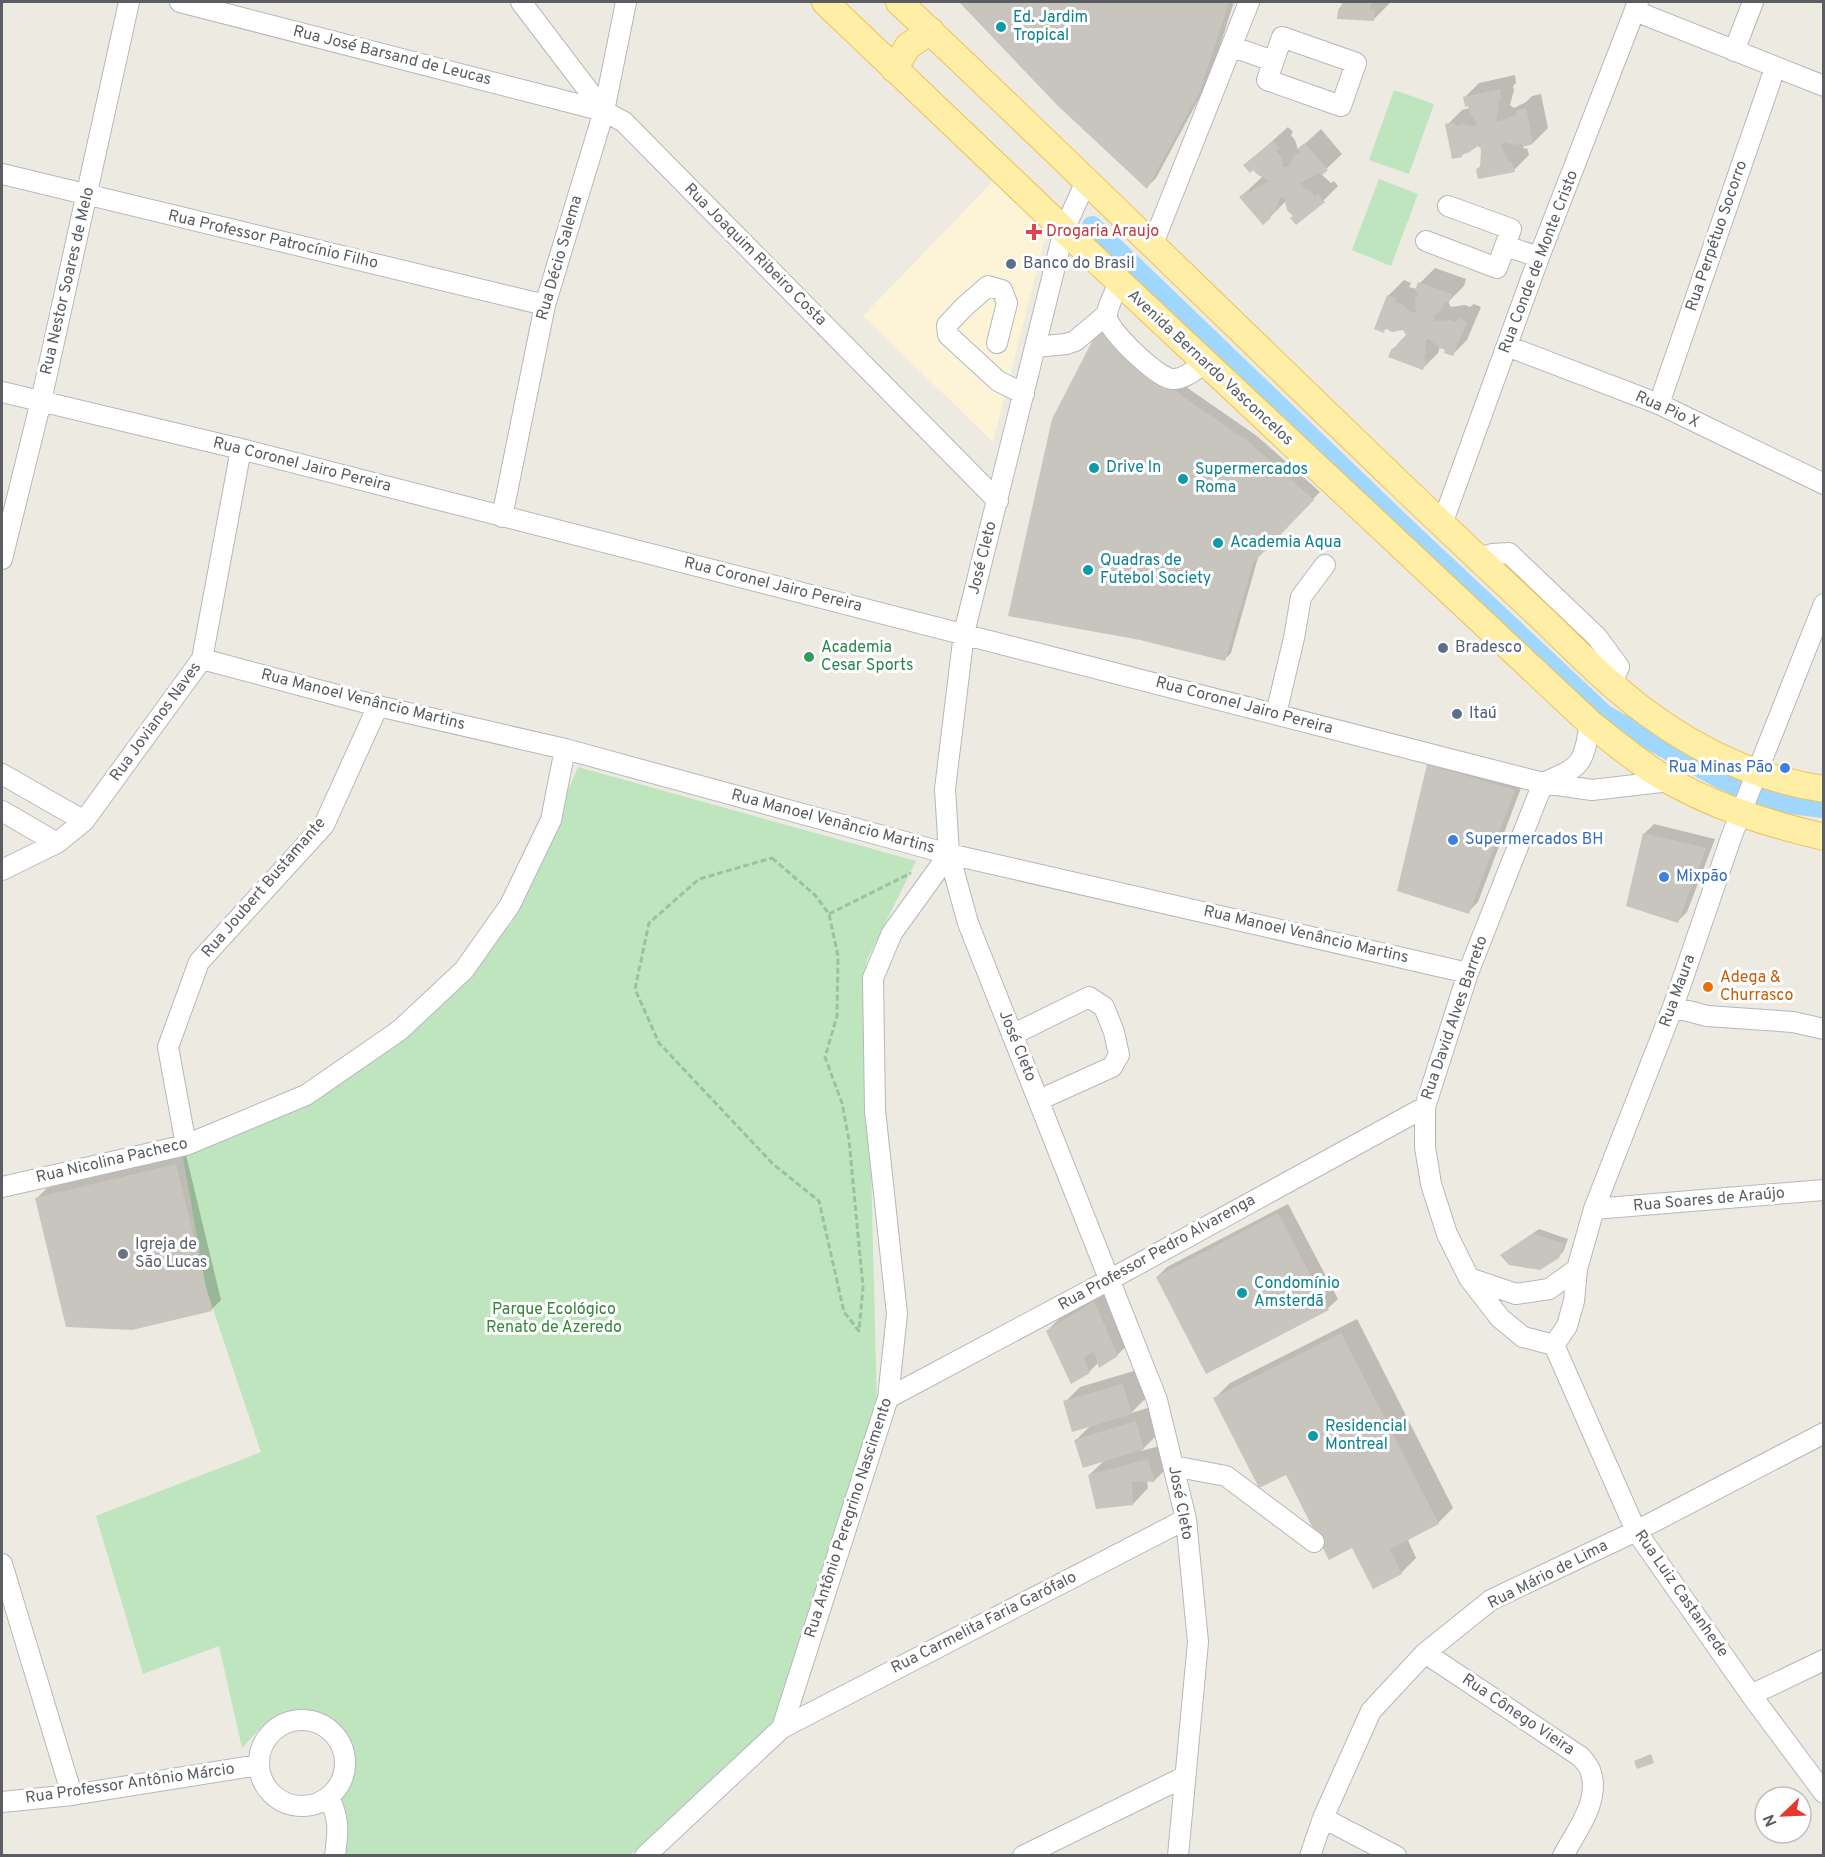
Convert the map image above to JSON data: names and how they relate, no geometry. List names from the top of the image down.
{
  "streets": {
    "main road": ["Avenida Bernardo Vasconcelos"],
    "street": [
      "Rua José Barsand de Leucas",
      "Rua Perpétuo Socorro",
      "Rua Professor Patrocínio Filho",
      "Rua Joaquim Ribeiro Costa",
      "Rua Décio Salema",
      "Rua Conde de Monte Cristo",
      "Rua Nestor Soares de Melo",
      "Rua Pio X",
      "Rua Coronel Jairo Pereira",
      "José Cleto",
      "Rua Manoel Venâncio Martins",
      "Rua Jovianos Naves",
      "Rua Joubert Bustamante",
      "Rua Maura",
      "Rua David Alves Barreto",
      "Rua Nicolina Pacheco",
      "Rua Soares de Araújo",
      "Rua Professor Pedro Alvarenga",
      "Rua Antônio Peregrino Nascimento",
      "Rua Mário de Lima",
      "Rua Luiz Castanhede",
      "Rua Carmelita Faria Garófalo",
      "Rua Cônego Vieira",
      "Rua Professor Antônio Márcio"
    ]
  },
  "crossings": [
    ["Rua José Barsand de Leucas", "Rua Joaquim Ribeiro Costa"],
    ["Rua José Barsand de Leucas", "Rua Décio Salema"],
    ["Rua Perpétuo Socorro", "Rua Pio X"],
    ["Rua Professor Patrocínio Filho", "Rua Décio Salema"],
    ["Rua Professor Patrocínio Filho", "Rua Nestor Soares de Melo"],
    ["Rua Joaquim Ribeiro Costa", "Rua Décio Salema"],
    ["Rua Joaquim Ribeiro Costa", "José Cleto"],
    ["Rua Décio Salema", "Rua Coronel Jairo Pereira"],
    ["Rua Conde de Monte Cristo", "Rua Pio X"],
    ["Rua Nestor Soares de Melo", "Rua Coronel Jairo Pereira"],
    ["Avenida Bernardo Vasconcelos", "Rua Coronel Jairo Pereira"],
    ["Avenida Bernardo Vasconcelos", "José Cleto"],
    ["Avenida Bernardo Vasconcelos", "Rua Maura"],
    ["Rua Coronel Jairo Pereira", "José Cleto"],
    ["Rua Coronel Jairo Pereira", "Rua Jovianos Naves"],
    ["Rua Coronel Jairo Pereira", "Rua David Alves Barreto"],
    ["José Cleto", "Rua Manoel Venâncio Martins"],
    ["José Cleto", "Rua Professor Pedro Alvarenga"],
    ["José Cleto", "Rua Antônio Peregrino Nascimento"],
    ["José Cleto", "Rua Carmelita Faria Garófalo"],
    ["Rua Manoel Venâncio Martins", "Rua Jovianos Naves"],
    ["Rua Manoel Venâncio Martins", "Rua Joubert Bustamante"],
    ["Rua Manoel Venâncio Martins", "Rua David Alves Barreto"],
    ["Rua Manoel Venâncio Martins", "Rua Nicolina Pacheco"],
    ["Rua Manoel Venâncio Martins", "Rua Antônio Peregrino Nascimento"],
    ["Rua Joubert Bustamante", "Rua Nicolina Pacheco"],
    ["Rua Maura", "Rua Soares de Araújo"],
    ["Rua David Alves Barreto", "Rua Professor Pedro Alvarenga"],
    ["Rua David Alves Barreto", "Rua Luiz Castanhede"],
    ["Rua Professor Pedro Alvarenga", "Rua Antônio Peregrino Nascimento"],
    ["Rua Antônio Peregrino Nascimento", "Rua Carmelita Faria Garófalo"],
    ["Rua Mário de Lima", "Rua Luiz Castanhede"],
    ["Rua Mário de Lima", "Rua Cônego Vieira"]
  ],
  "parks": ["Parque Ecológico Renato de Azeredo"],
  "places": {
    "other": [
      "Ed. Jardim Tropical",
      "Banco do Brasil",
      "Drive In",
      "Supermercados Roma",
      "Academia Aqua",
      "Quadras de Futebol Society",
      "Bradesco",
      "Academia Cesar Sports",
      "Itaú",
      "Rua Minas Pão",
      "Supermercados BH",
      "Mixpão",
      "Adega & Churrasco",
      "Igreja de São Lucas",
      "Condomínio Amsterdã",
      "Residencial Montreal"
    ],
    "health": ["Drogaria Araujo"]
  },
  "north": "bottom left"
}
